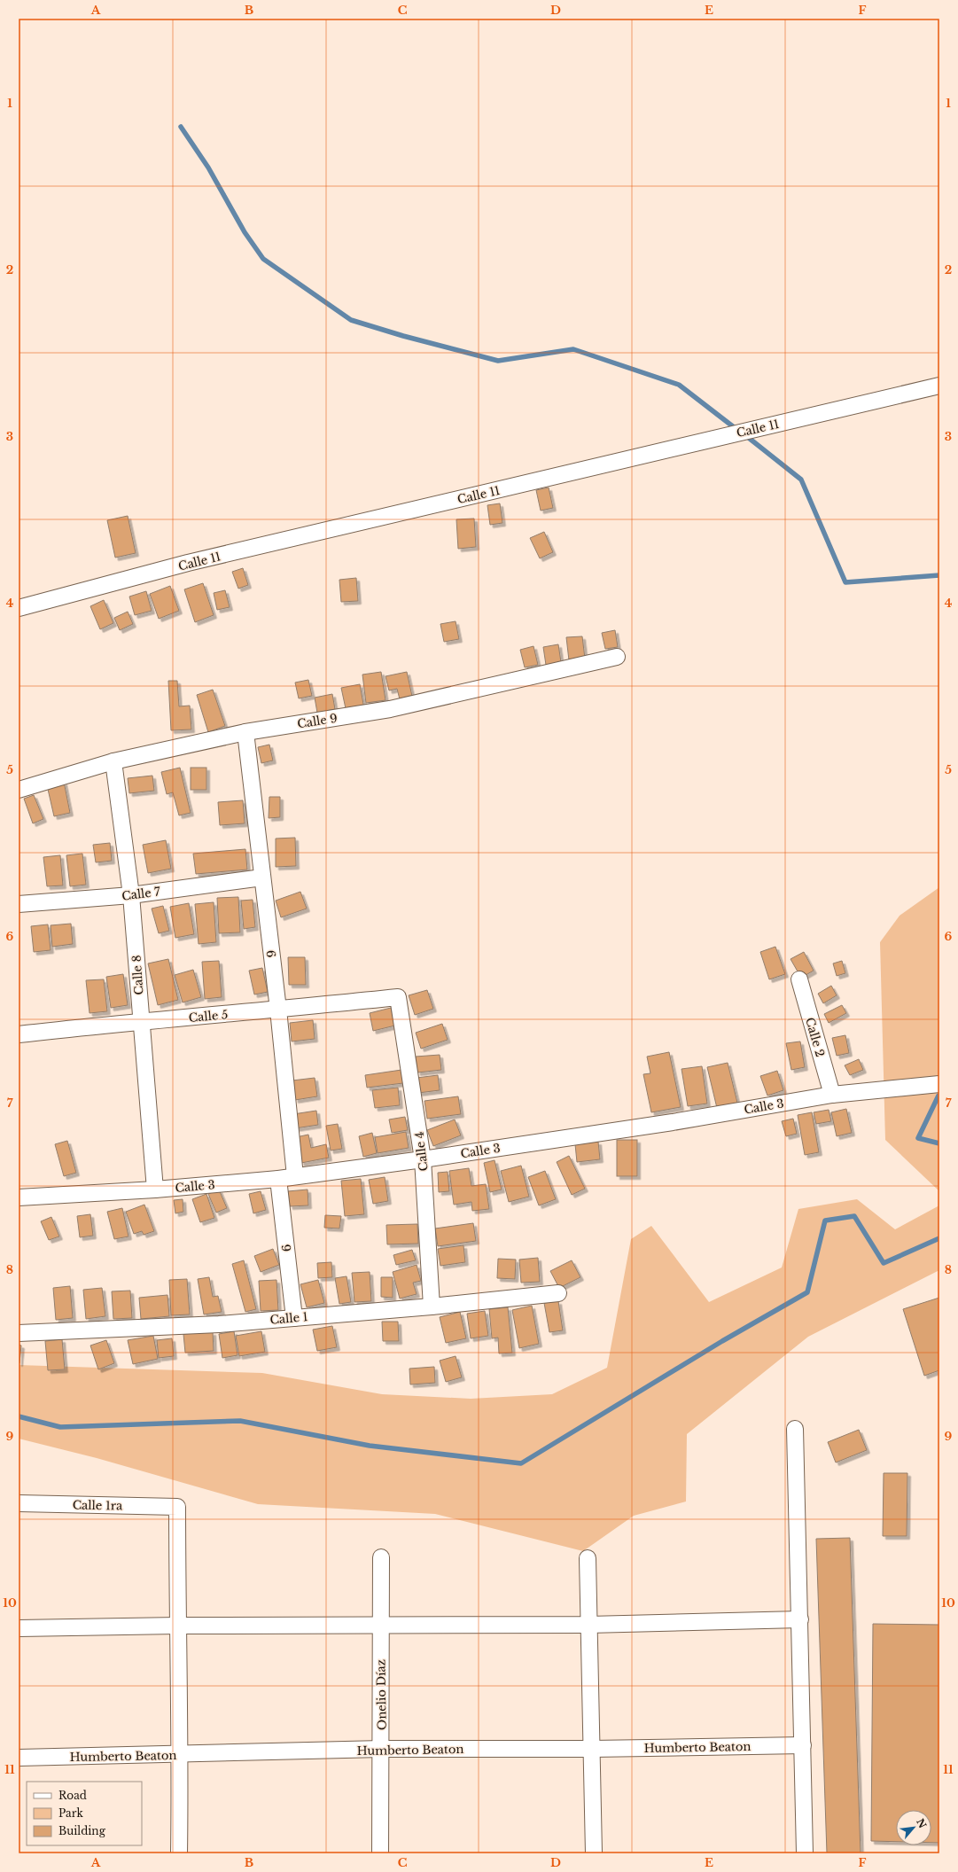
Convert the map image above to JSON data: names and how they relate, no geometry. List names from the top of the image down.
{
  "streets": {
    "street": [
      "Calle 11",
      "Calle 9",
      "Calle 7",
      "6",
      "Calle 8",
      "Calle 5",
      "Calle 2",
      "Calle 3",
      "Calle 4",
      "Calle 1",
      "Calle 1ra",
      "Onelio Díaz",
      "Humberto Beaton"
    ]
  },
  "crossings": [
    ["Calle 9", "6"],
    ["Calle 9", "Calle 8"],
    ["Calle 7", "6"],
    ["Calle 7", "Calle 8"],
    ["6", "Calle 5"],
    ["6", "Calle 3"],
    ["6", "Calle 1"],
    ["Calle 8", "Calle 5"],
    ["Calle 8", "Calle 3"],
    ["Calle 5", "Calle 4"],
    ["Calle 2", "Calle 3"],
    ["Calle 3", "Calle 4"],
    ["Calle 4", "Calle 1"],
    ["Onelio Díaz", "Humberto Beaton"]
  ],
  "legend": ["Road", "Park", "Building"],
  "north": "top right",
  "grid": {
    "columns": [
      "A",
      "B",
      "C",
      "D",
      "E",
      "F"
    ],
    "rows": [
      "1",
      "2",
      "3",
      "4",
      "5",
      "6",
      "7",
      "8",
      "9",
      "10",
      "11"
    ]
  }
}
